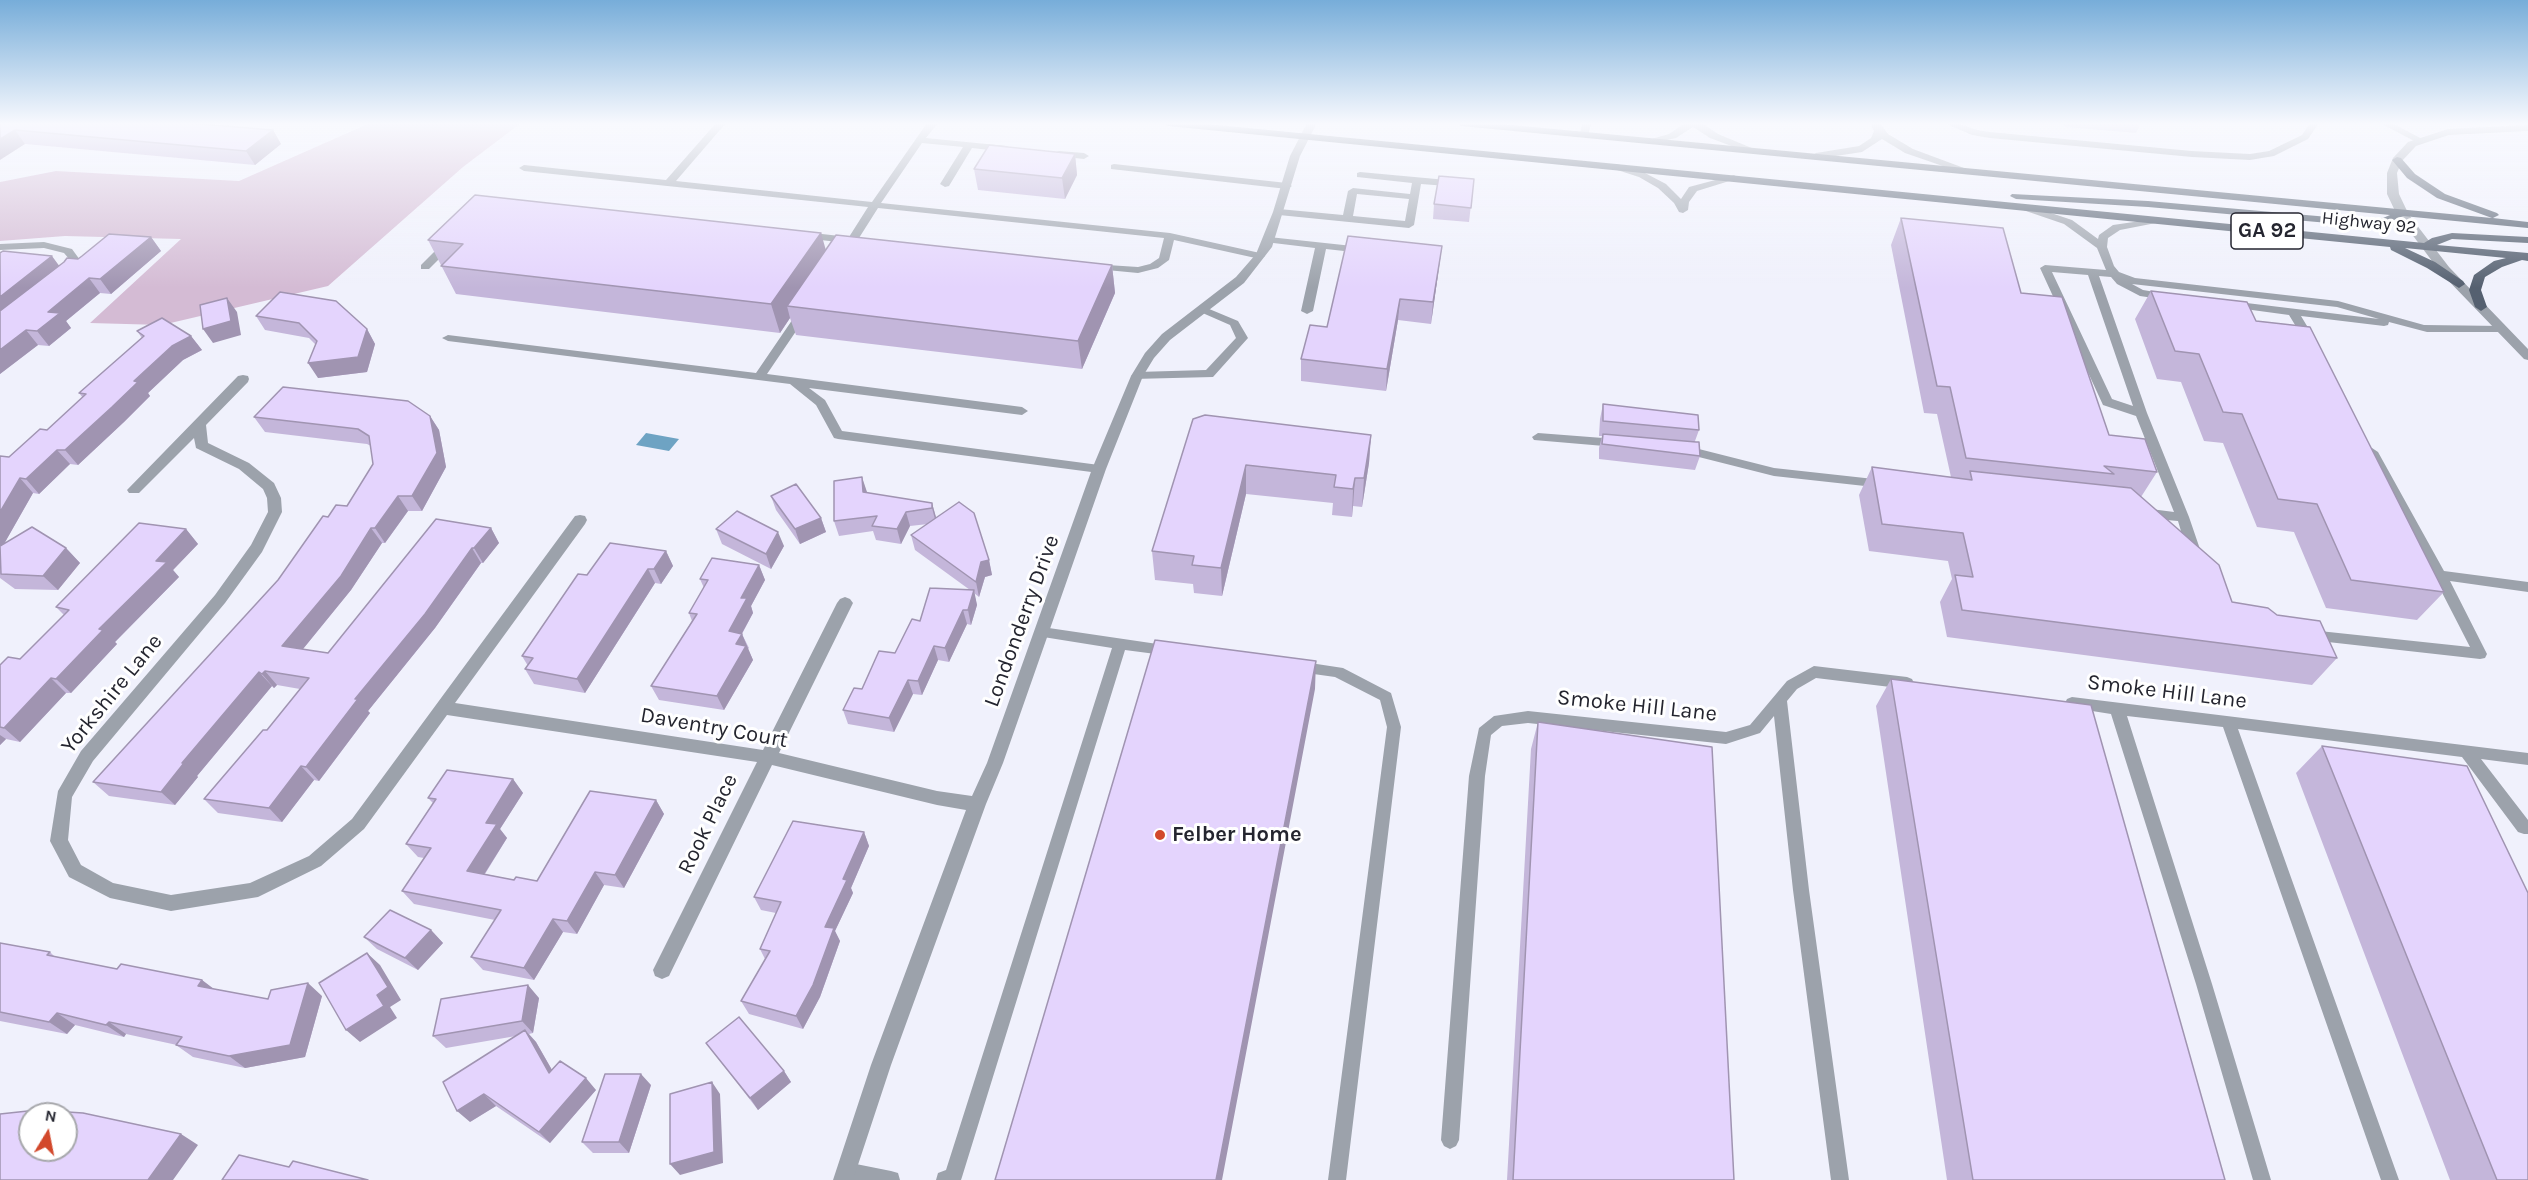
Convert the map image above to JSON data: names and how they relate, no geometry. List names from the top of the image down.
{
  "streets": {
    "main road": ["Highway 92", "GA 92"],
    "street": [
      "Londonderry Drive",
      "Yorkshire Lane",
      "Daventry Court",
      "Rook Place"
    ],
    "lane": ["Smoke Hill Lane"]
  },
  "crossings": [
    ["Londonderry Drive", "Daventry Court"],
    ["Yorkshire Lane", "Daventry Court"],
    ["Daventry Court", "Rook Place"]
  ],
  "places": ["Felber Home"],
  "north": "top"
}
